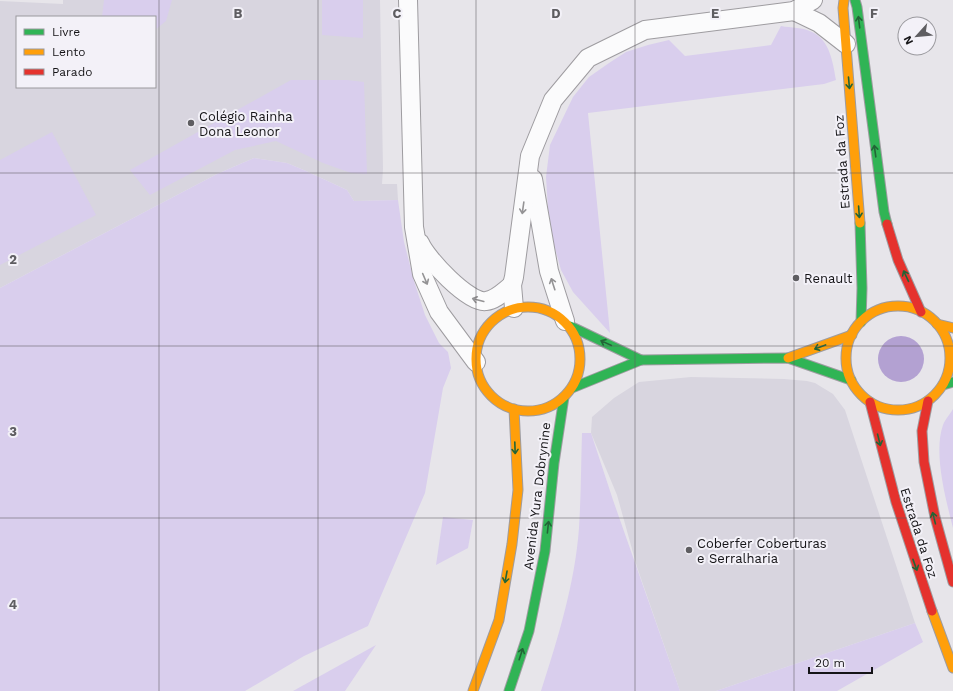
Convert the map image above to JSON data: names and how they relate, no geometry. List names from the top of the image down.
{
  "streets": {
    "main road": ["Estrada da Foz", "Avenida Yura Dobrynine"]
  },
  "places": ["Colégio Rainha Dona Leonor", "Renault", "Coberfer Coberturas e Serralharia"],
  "legend": ["Livre", "Lento", "Parado"],
  "scale_bar": "20 m",
  "north": "bottom left",
  "grid": {
    "columns": [
      "B",
      "C",
      "D",
      "E",
      "F"
    ],
    "rows": ["2", "3", "4"]
  }
}
